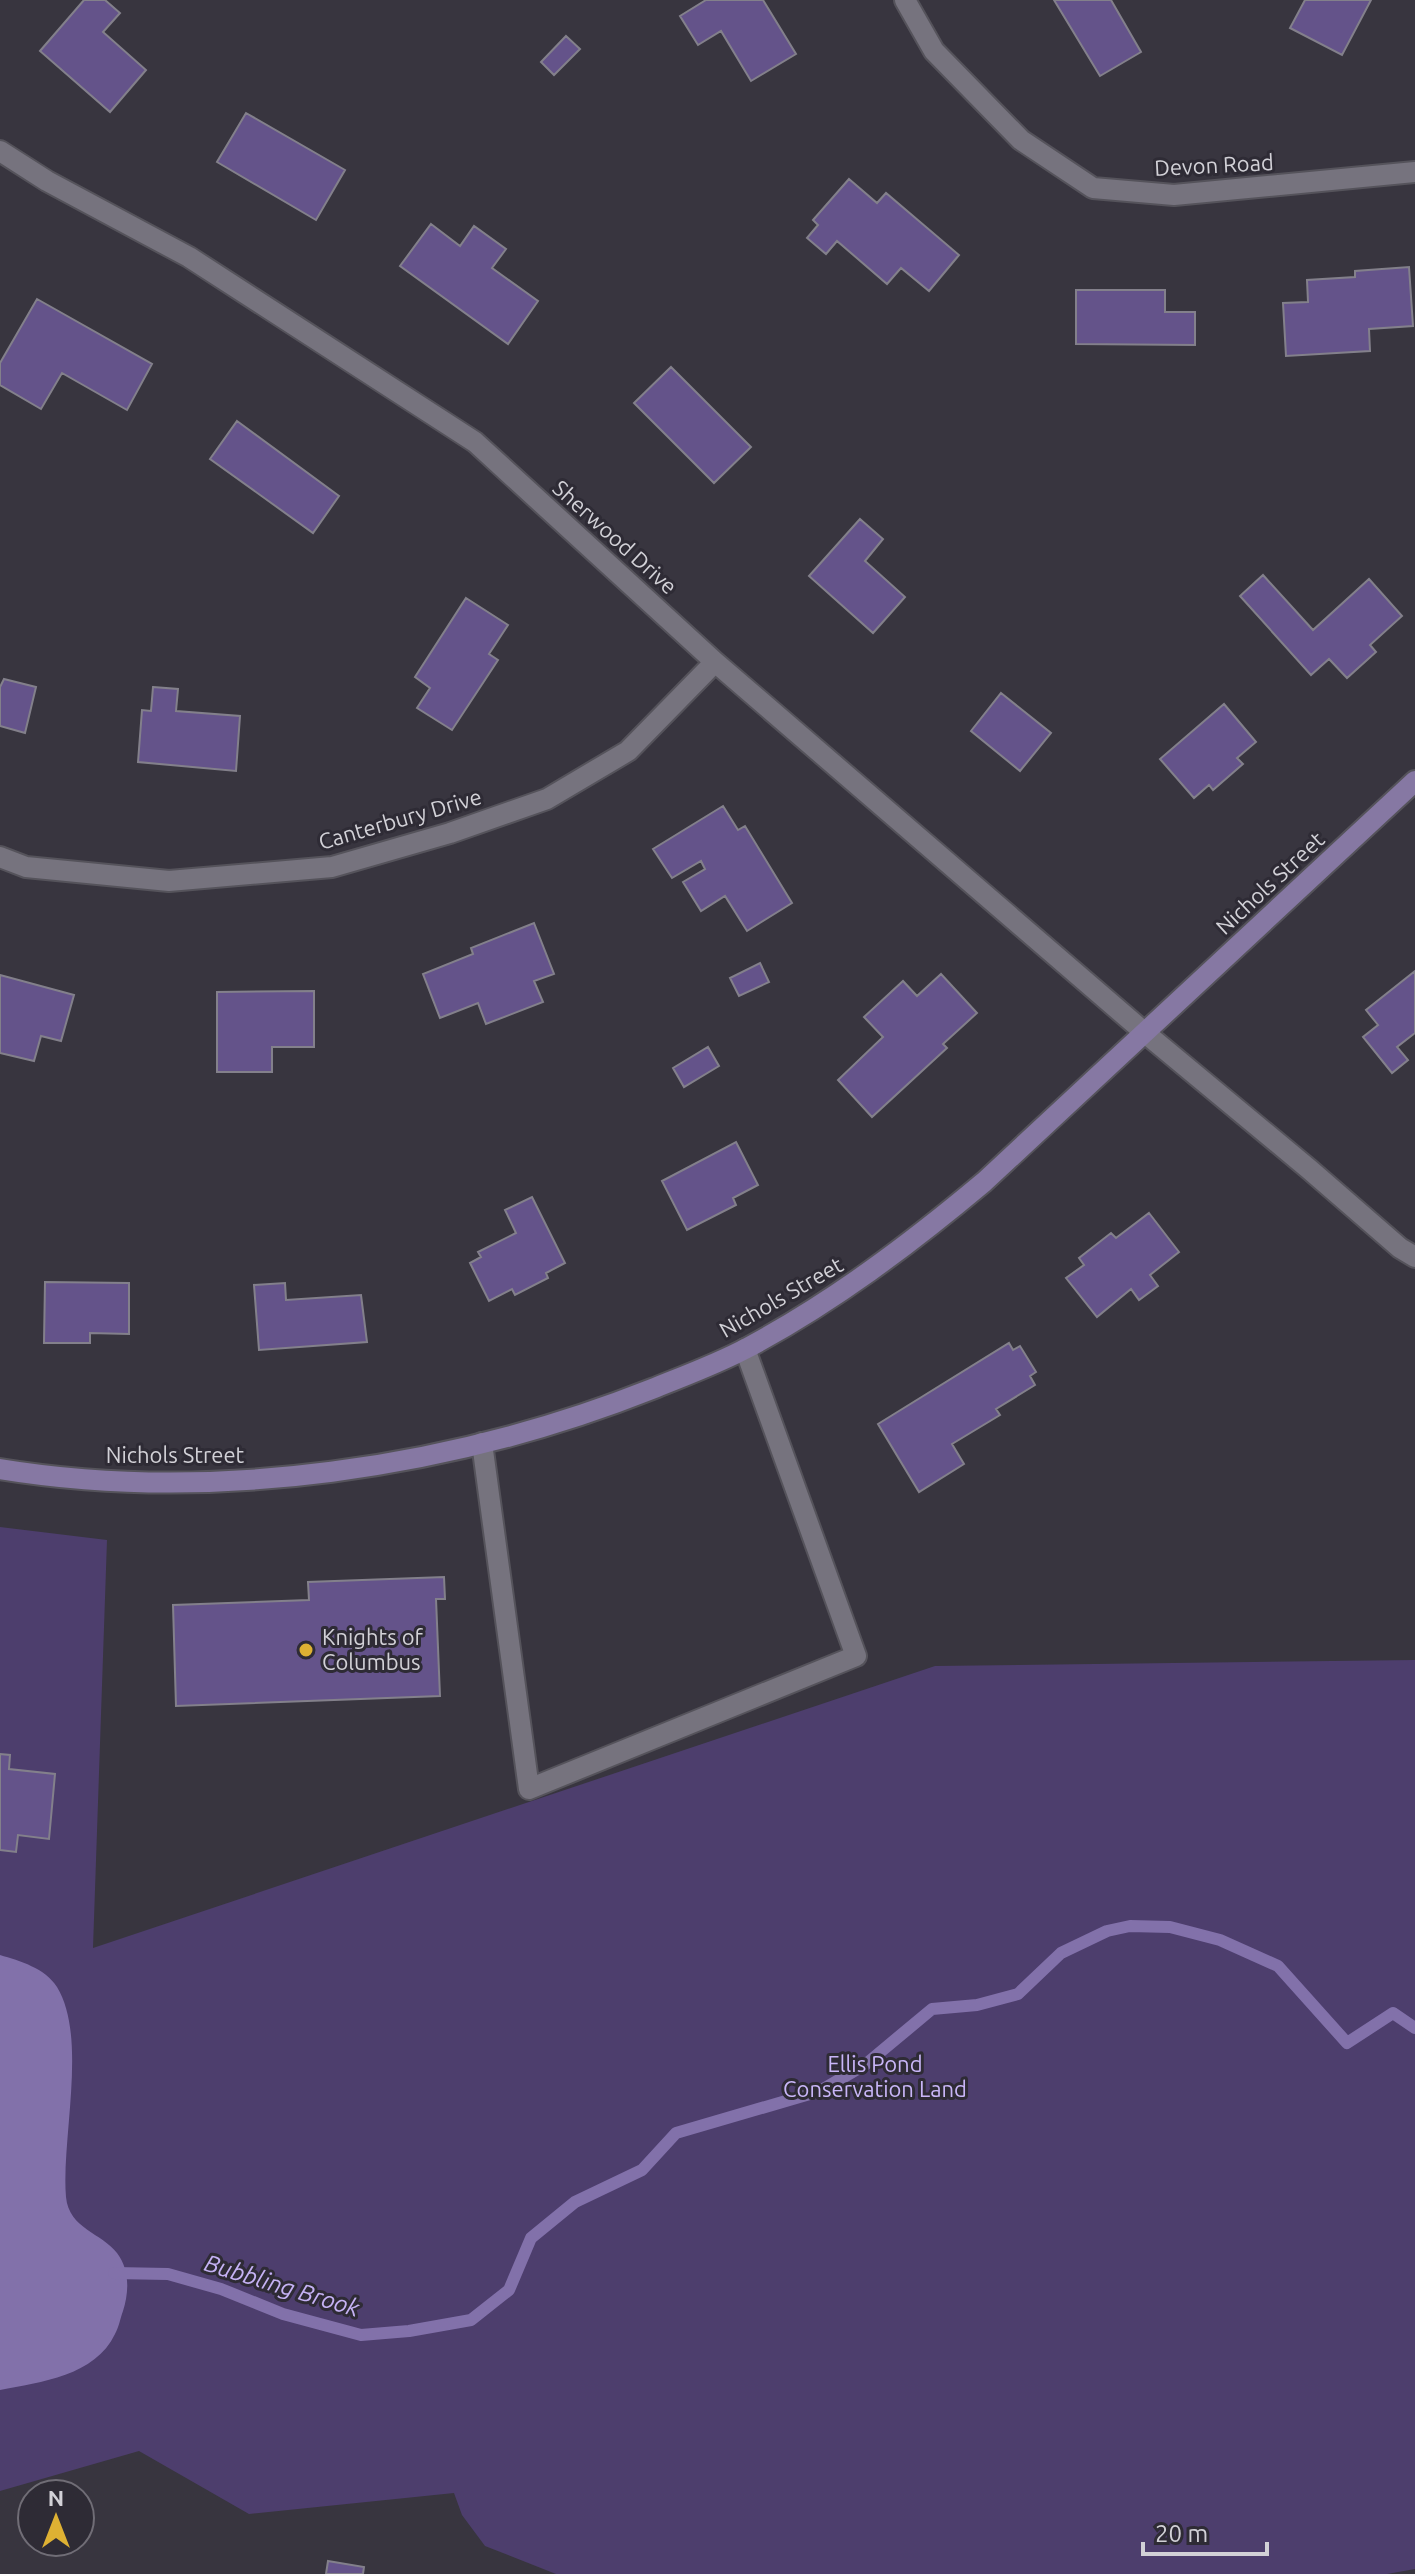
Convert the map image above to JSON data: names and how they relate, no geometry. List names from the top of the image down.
{
  "streets": {
    "main road": ["Nichols Street"],
    "street": ["Devon Road", "Sherwood Drive", "Canterbury Drive"]
  },
  "crossings": [
    ["Sherwood Drive", "Canterbury Drive"],
    ["Sherwood Drive", "Nichols Street"]
  ],
  "water": ["Bubbling Brook"],
  "parks": ["Ellis Pond Conservation Land"],
  "places": ["Knights of Columbus"],
  "scale_bar": "20 m",
  "north": "top"
}
